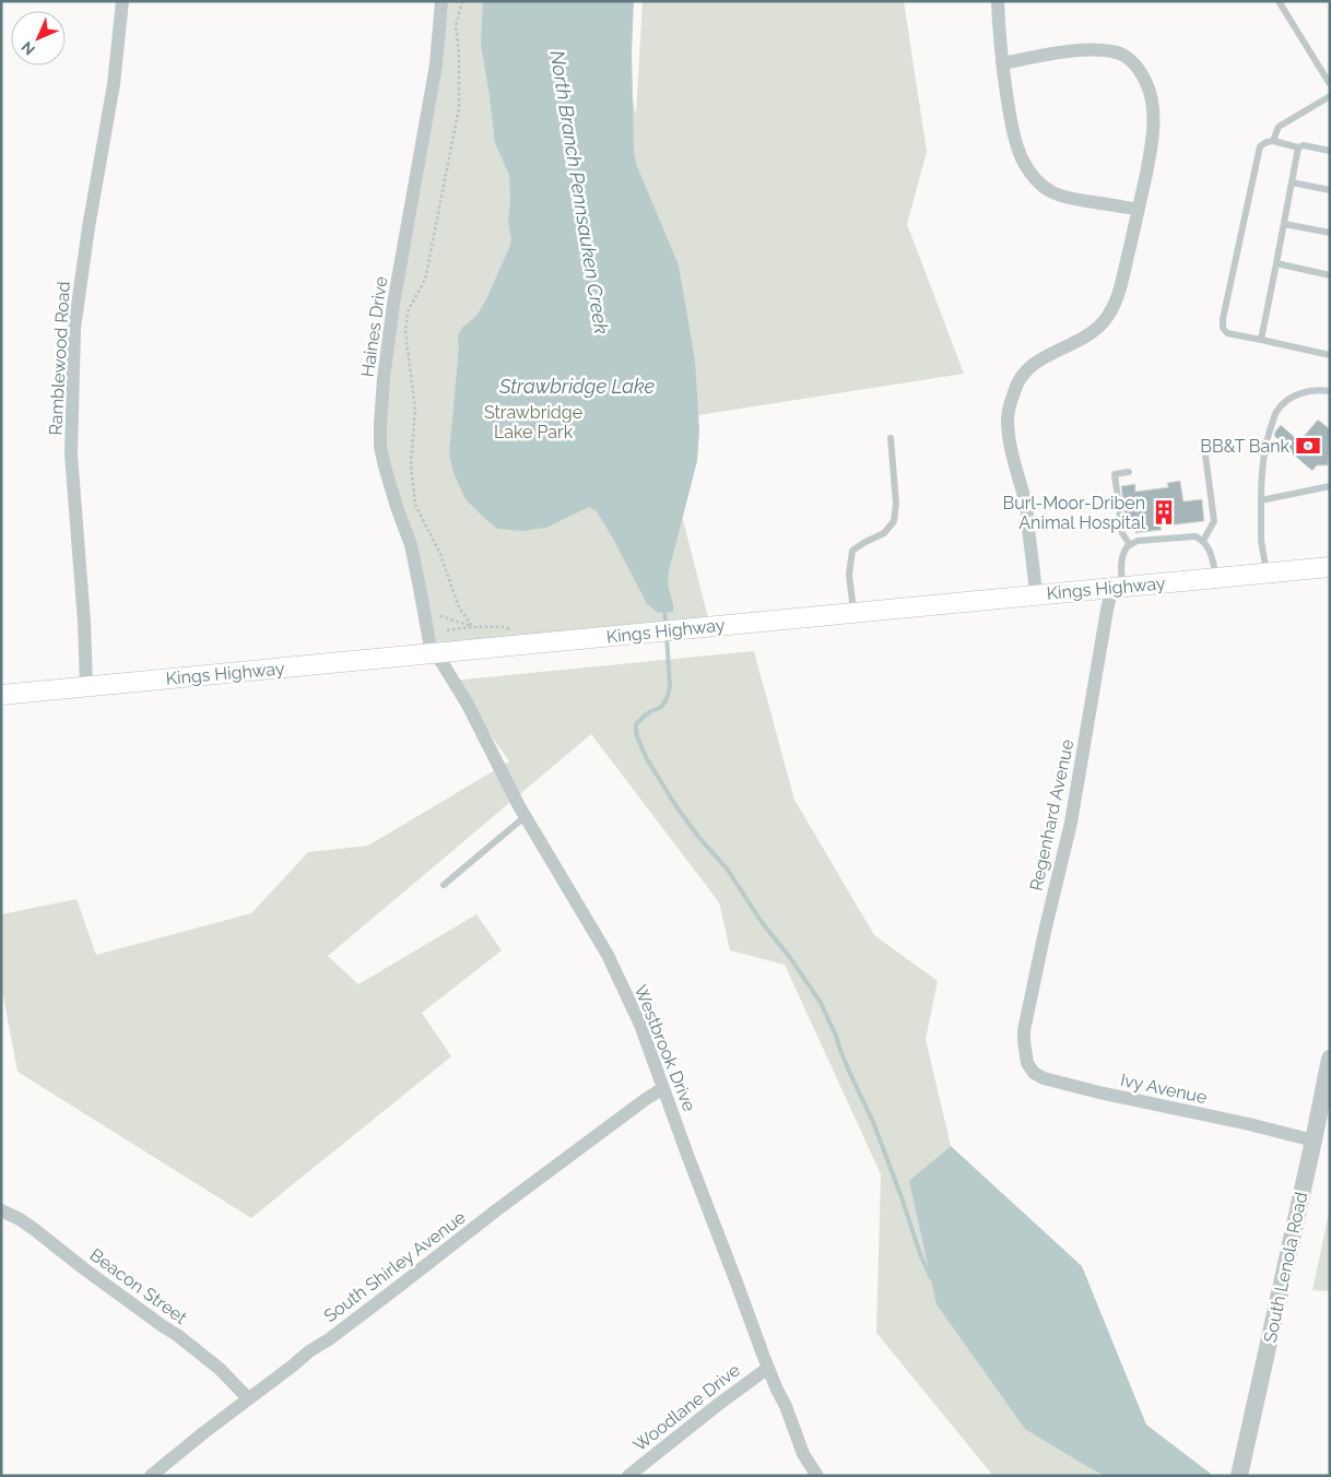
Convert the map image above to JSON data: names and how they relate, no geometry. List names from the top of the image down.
{
  "streets": {
    "main road": ["Kings Highway"],
    "street": [
      "Haines Drive",
      "Ramblewood Road",
      "Regenhard Avenue",
      "Westbrook Drive",
      "Ivy Avenue",
      "South Shirley Avenue",
      "South Lenola Road",
      "Beacon Street",
      "Woodlane Drive"
    ]
  },
  "crossings": [
    ["Haines Drive", "Kings Highway"],
    ["Haines Drive", "Westbrook Drive"],
    ["Ramblewood Road", "Kings Highway"],
    ["Kings Highway", "Regenhard Avenue"],
    ["Kings Highway", "Westbrook Drive"],
    ["Regenhard Avenue", "Ivy Avenue"],
    ["Westbrook Drive", "South Shirley Avenue"],
    ["Westbrook Drive", "Woodlane Drive"],
    ["Ivy Avenue", "South Lenola Road"],
    ["South Shirley Avenue", "Beacon Street"]
  ],
  "water": ["North Branch Pennsauken Creek", "Strawbridge Lake"],
  "parks": ["Strawbridge Lake Park"],
  "places": {
    "bank": ["BB&T Bank"],
    "building": ["Burl-Moor-Driben Animal Hospital"]
  },
  "north": "bottom left"
}
